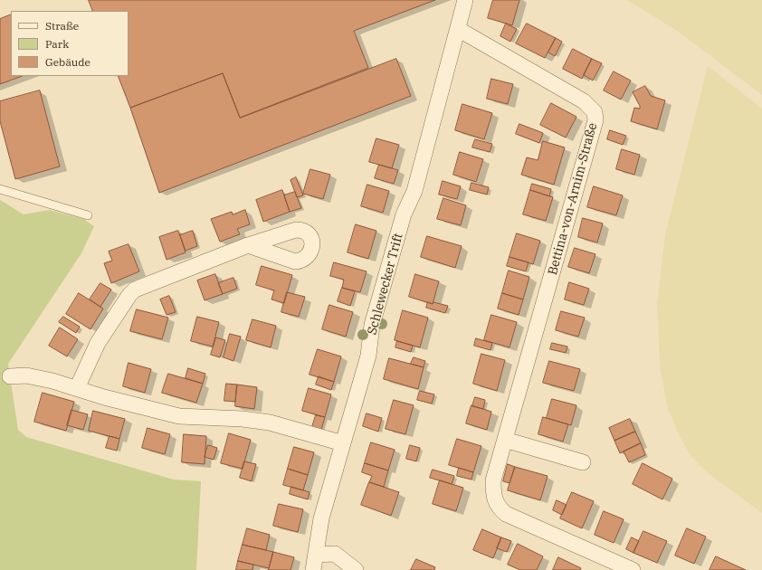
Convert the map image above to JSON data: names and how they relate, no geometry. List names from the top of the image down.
{
  "streets": {
    "street": ["Bettina-von-Arnim-Straße", "Schlewecker Trift"]
  },
  "crossings": [
    ["Bettina-von-Arnim-Straße", "Schlewecker Trift"]
  ],
  "legend": ["Straße", "Park", "Gebäude"]
}
